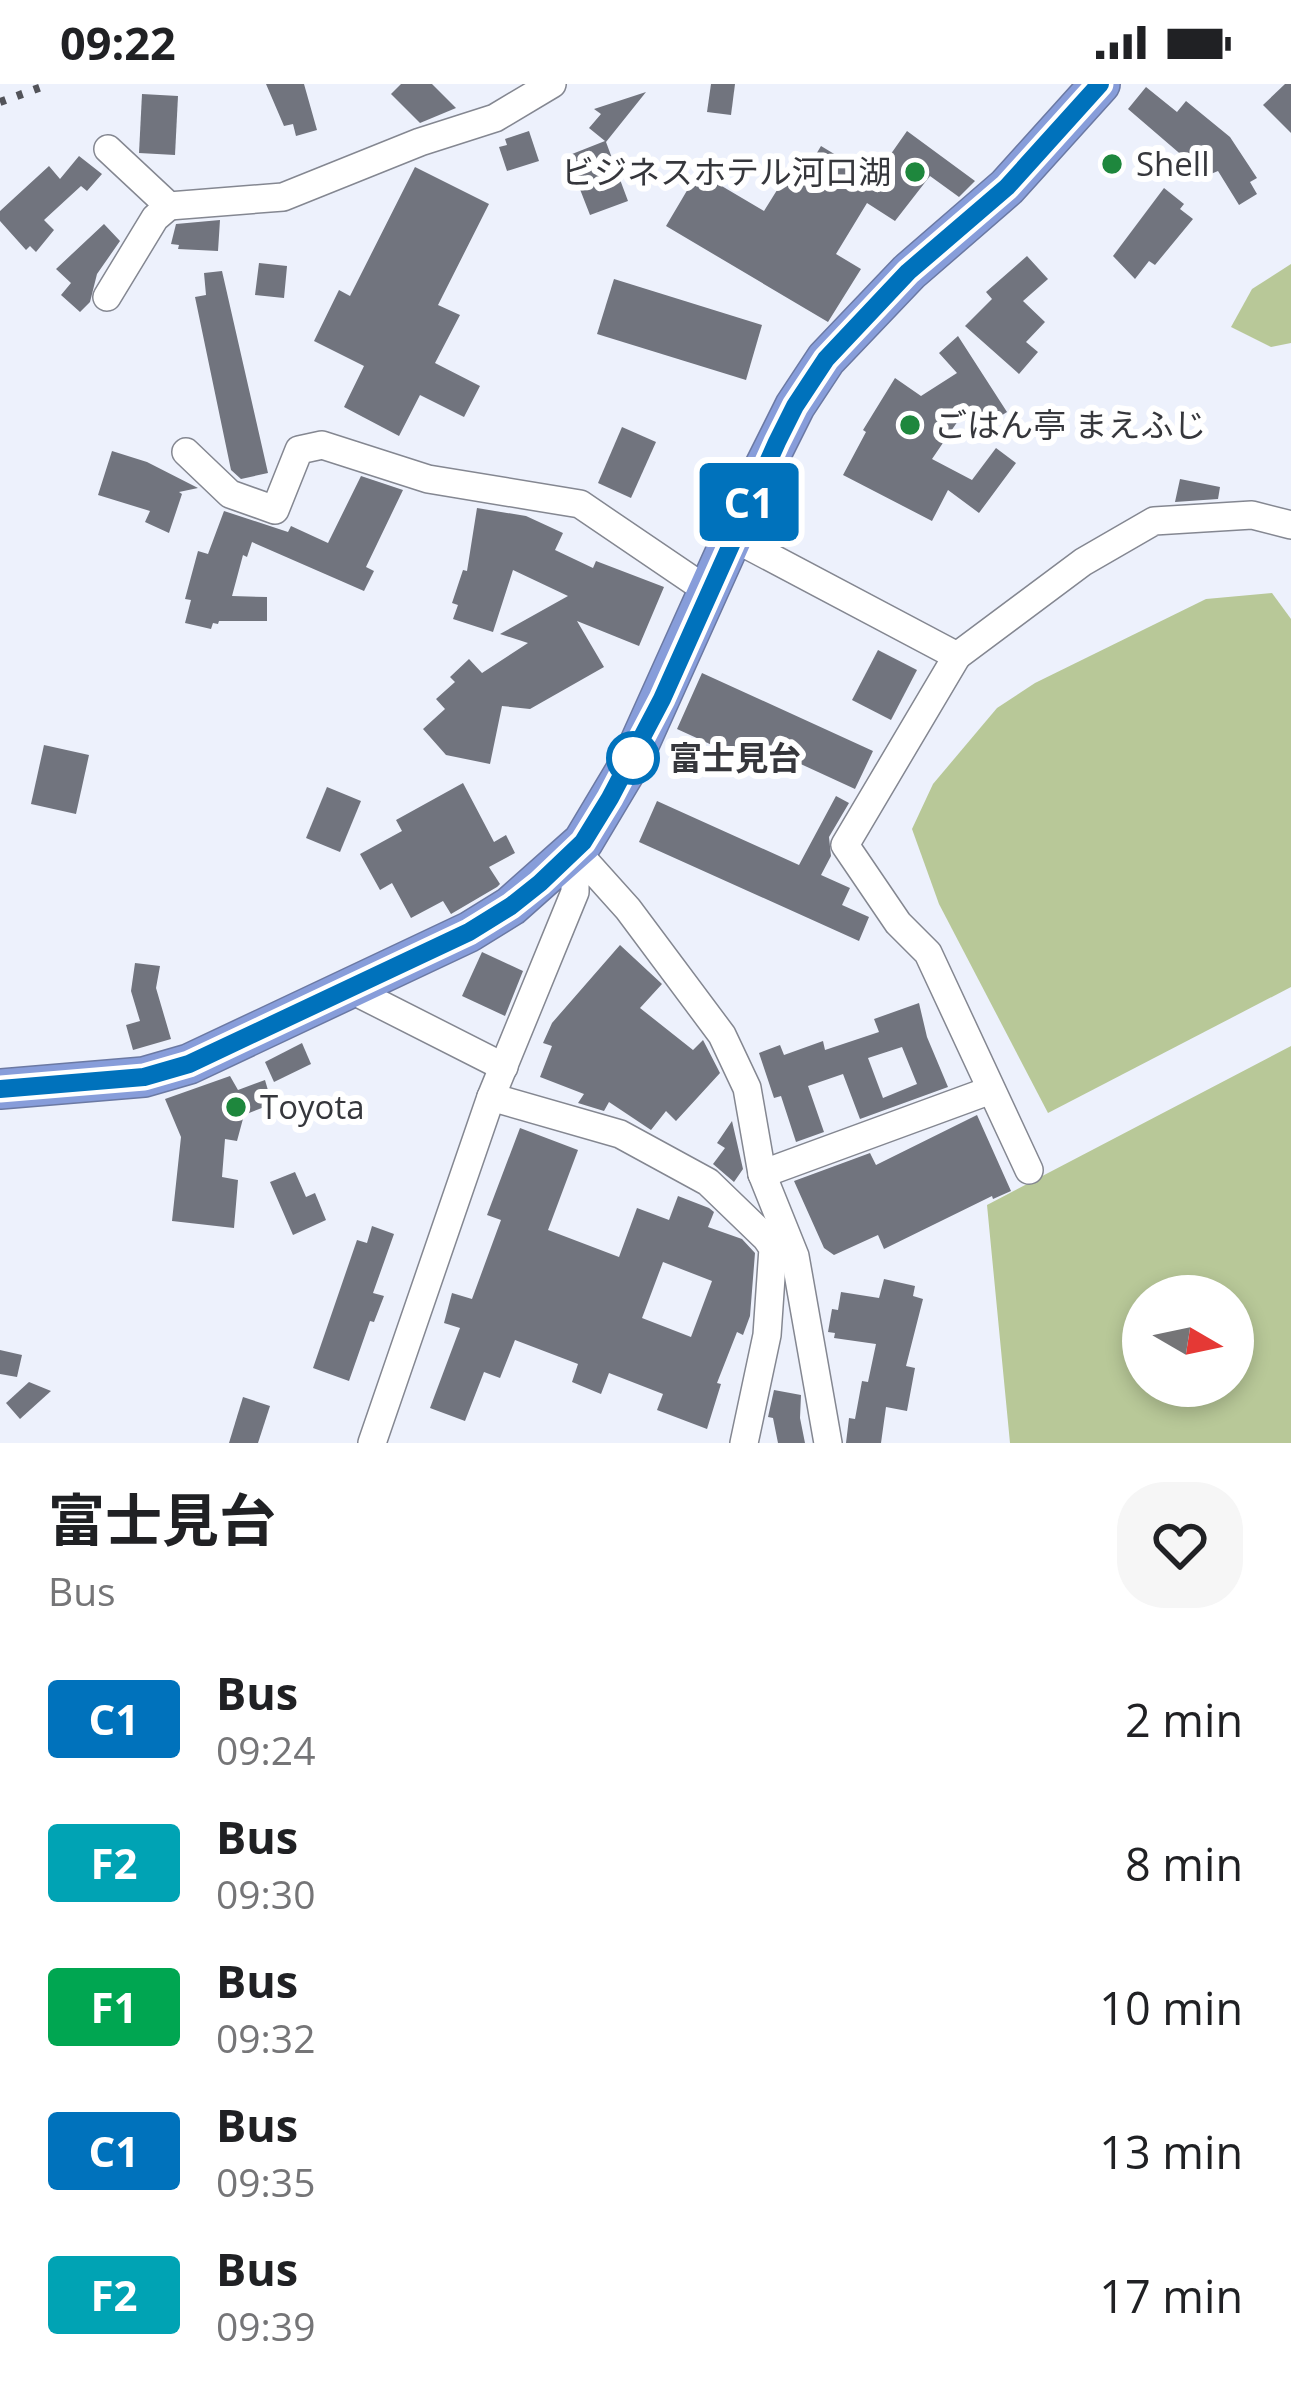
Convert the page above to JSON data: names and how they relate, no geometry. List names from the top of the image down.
{
  "places": [
    "Shell",
    "ビジネスホテル河口湖",
    "ごはん亭 まえふじ",
    "富士見台",
    "Toyota"
  ],
  "lines": ["bus line C1"],
  "north": "right",
  "page": {
    "status": "09:22",
    "on_map": "C1",
    "heading": ["富士見台", "Bus"],
    "list": [
      {
        "mark": "C1",
        "name": "Bus",
        "note": "09:24",
        "value": "2 min"
      },
      {
        "mark": "F2",
        "name": "Bus",
        "note": "09:30",
        "value": "8 min"
      },
      {
        "mark": "F1",
        "name": "Bus",
        "note": "09:32",
        "value": "10 min"
      },
      {
        "mark": "C1",
        "name": "Bus",
        "note": "09:35",
        "value": "13 min"
      },
      {
        "mark": "F2",
        "name": "Bus",
        "note": "09:39",
        "value": "17 min"
      }
    ]
  }
}
